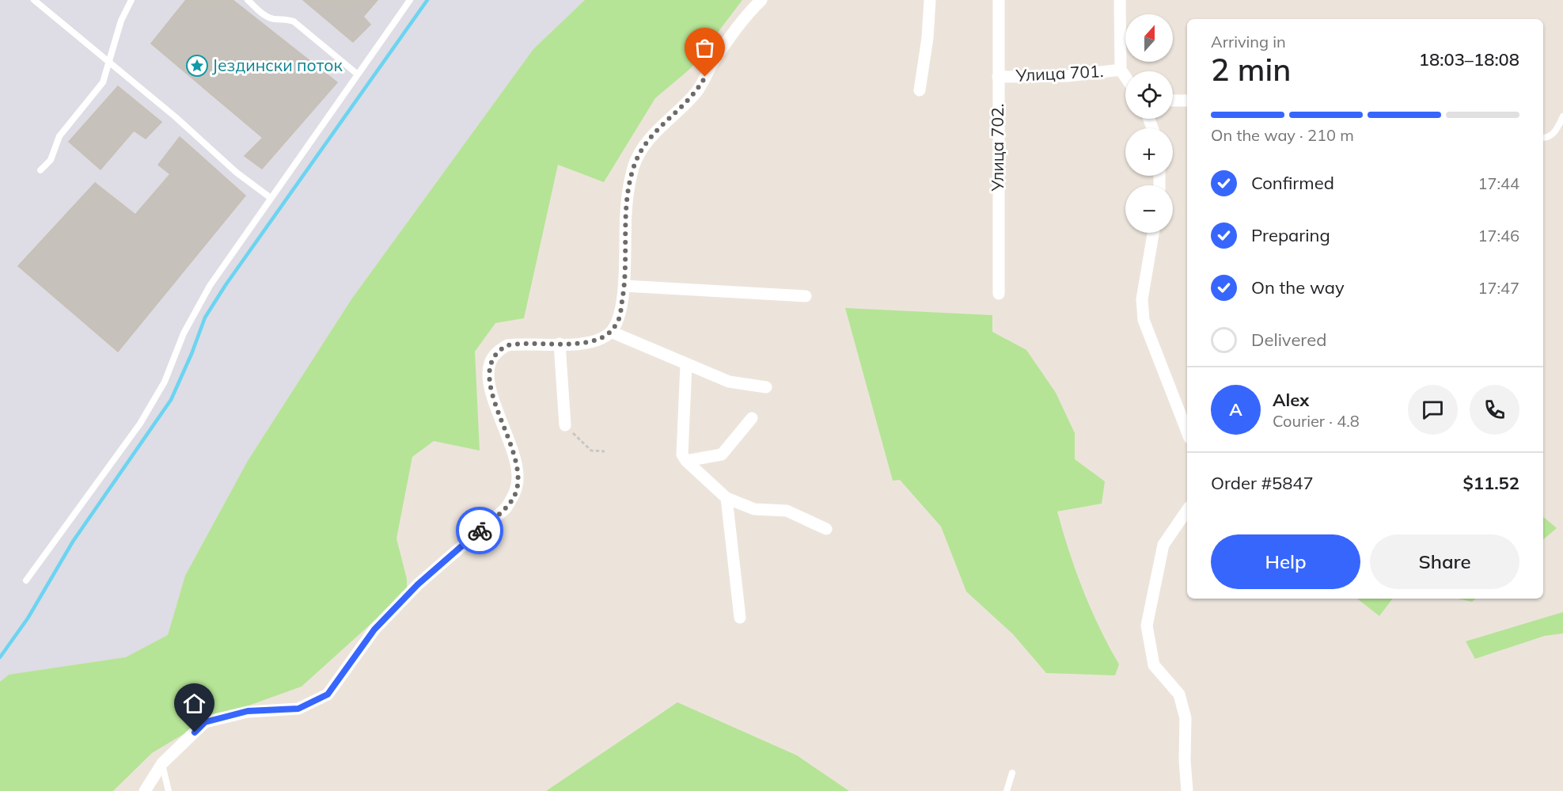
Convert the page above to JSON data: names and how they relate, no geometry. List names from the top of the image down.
{
  "streets": {
    "street": ["Улица 701.", "Улица 702."]
  },
  "crossings": [
    ["Улица 701.", "Улица 702."]
  ],
  "places": {
    "place": ["Јездински поток"]
  },
  "north": "top",
  "page": {
    "map_buttons": ["+", "−"],
    "heading": ["2 min", "Arriving in", "18:03–18:08"],
    "panel": [
      "Alex",
      "Courier · 4.8",
      "Order #5847",
      "$11.52"
    ],
    "bar": "On the way · 210 m",
    "list": [
      ["Confirmed", "17:44"],
      ["Preparing", "17:46"],
      ["On the way", "17:47"],
      "Delivered"
    ],
    "round": "A",
    "buttons": ["Help", "Share"]
  }
}
